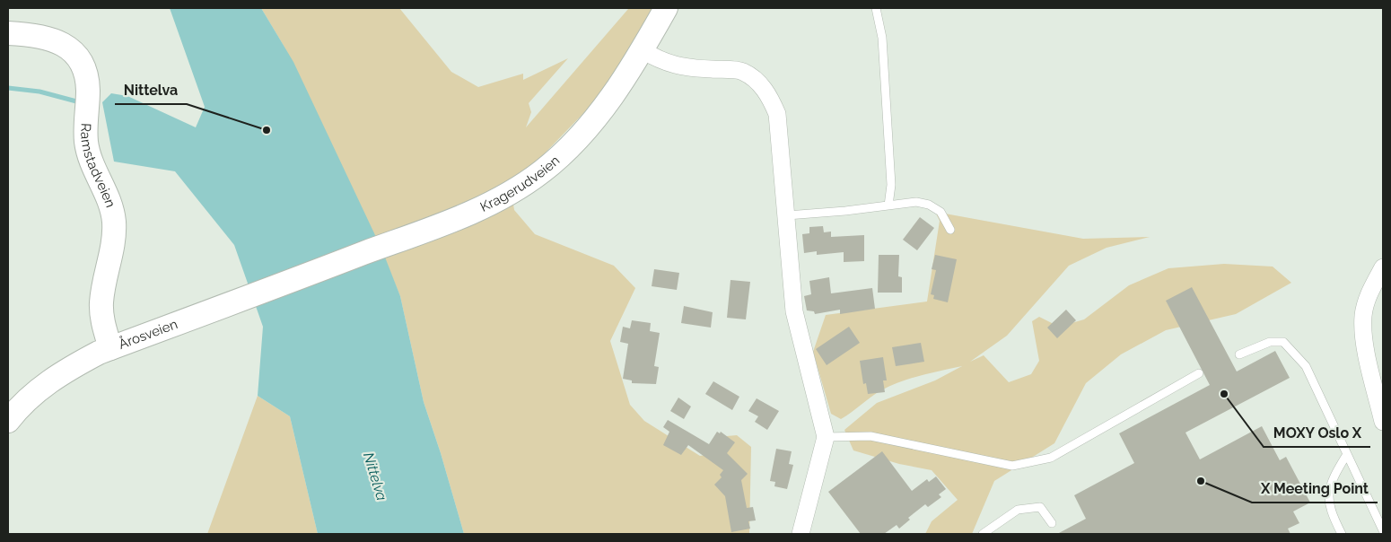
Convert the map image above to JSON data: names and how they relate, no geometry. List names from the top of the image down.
{
  "streets": {
    "main road": ["Ramstadveien", "Kragerudveien", "Årosveien"]
  },
  "crossings": [
    ["Ramstadveien", "Årosveien"],
    ["Kragerudveien", "Årosveien"]
  ],
  "water": ["Nittelva"],
  "places": ["Nittelva", "MOXY Oslo X", "X Meeting Point"]
}
